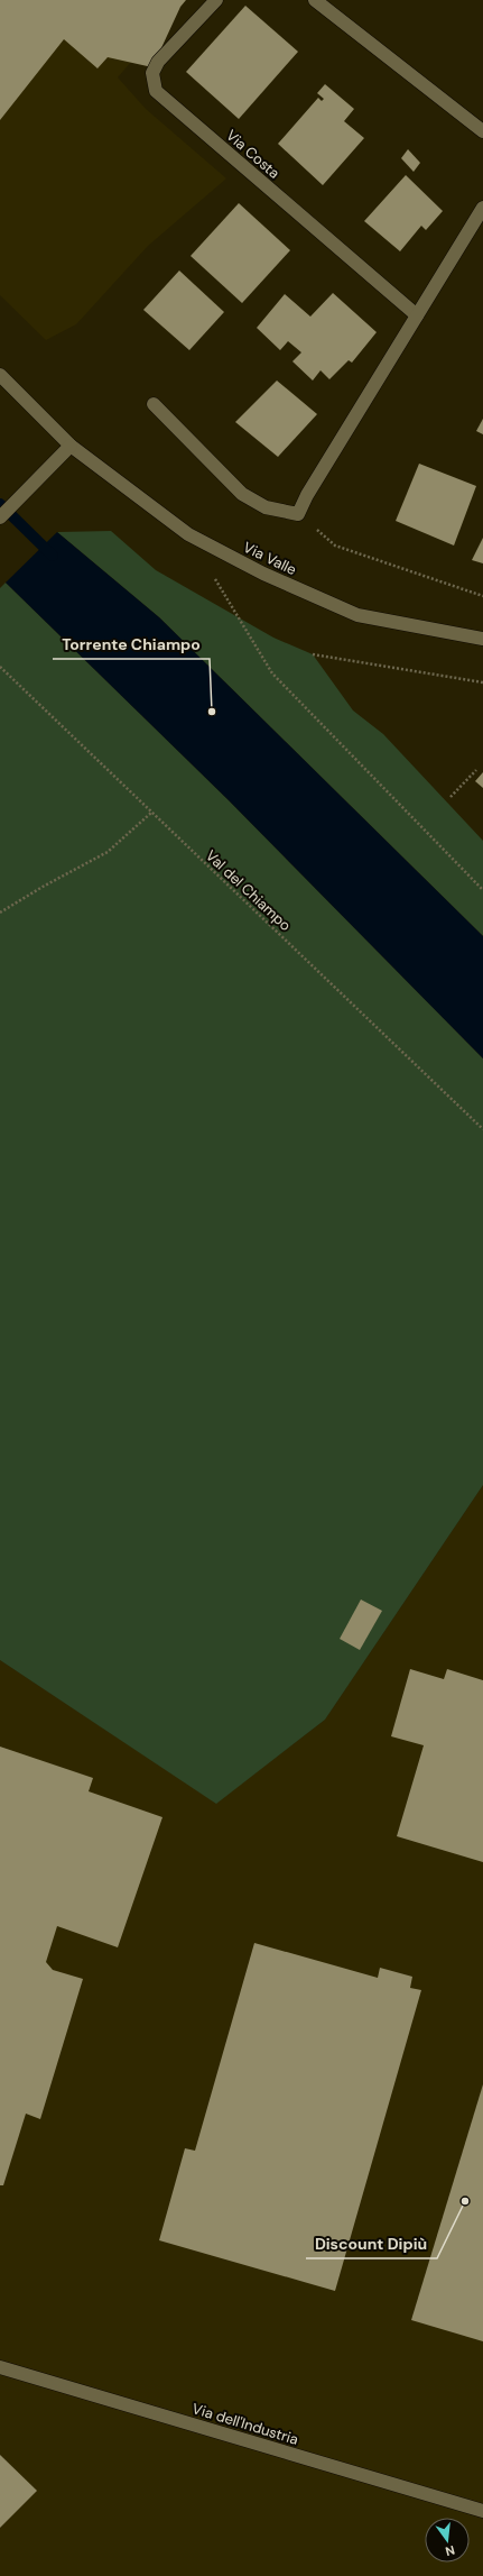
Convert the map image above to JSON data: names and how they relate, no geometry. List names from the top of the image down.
{
  "streets": {
    "street": ["Via Costa", "Via Valle", "Via dell'Industria"],
    "path": ["Val del Chiampo"]
  },
  "places": ["Torrente Chiampo", "Discount Dipiù"],
  "north": "bottom"
}
